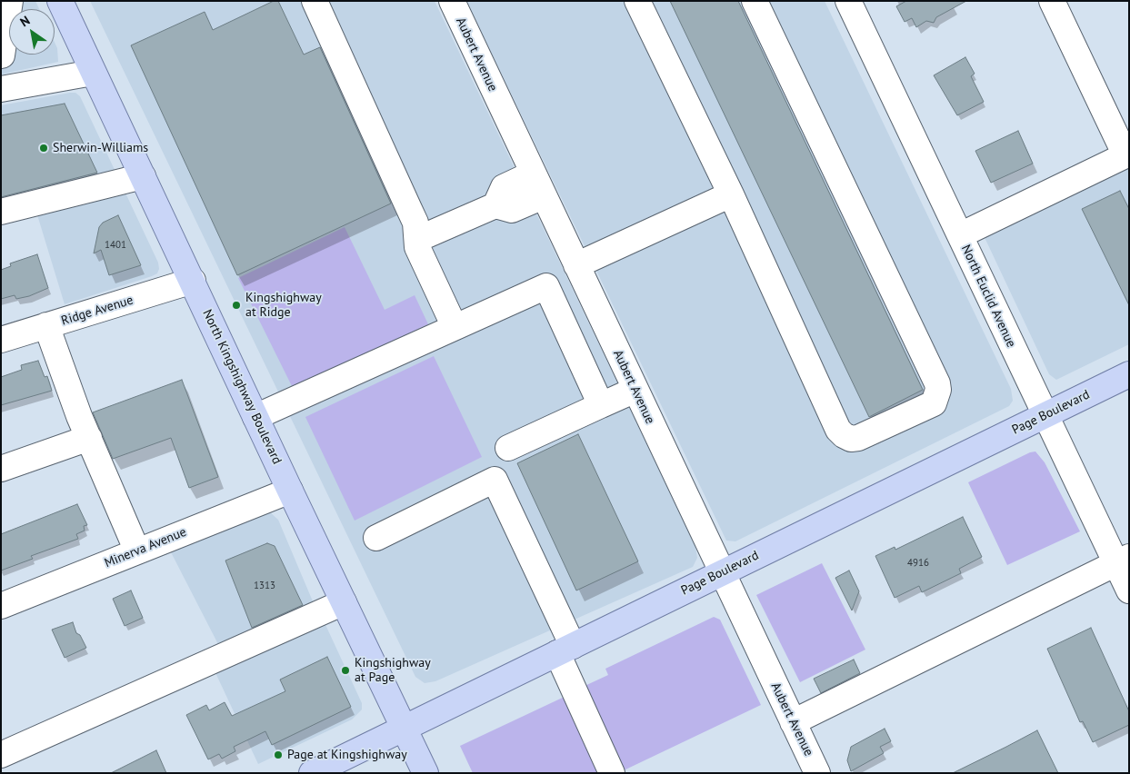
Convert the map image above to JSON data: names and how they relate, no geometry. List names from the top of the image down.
{
  "streets": {
    "main road": ["North Kingshighway Boulevard", "Page Boulevard"],
    "street": [
      "Aubert Avenue",
      "North Euclid Avenue",
      "Ridge Avenue",
      "Minerva Avenue"
    ]
  },
  "crossings": [
    ["Aubert Avenue", "Page Boulevard"],
    ["North Euclid Avenue", "Page Boulevard"],
    ["Ridge Avenue", "North Kingshighway Boulevard"],
    ["North Kingshighway Boulevard", "Page Boulevard"],
    ["North Kingshighway Boulevard", "Minerva Avenue"]
  ],
  "places": [
    "Sherwin-Williams",
    "Kingshighway at Ridge",
    "Kingshighway at Page",
    "Page at Kingshighway"
  ],
  "house_numbers": ["1401", "4916", "1313"],
  "north": "top left"
}
